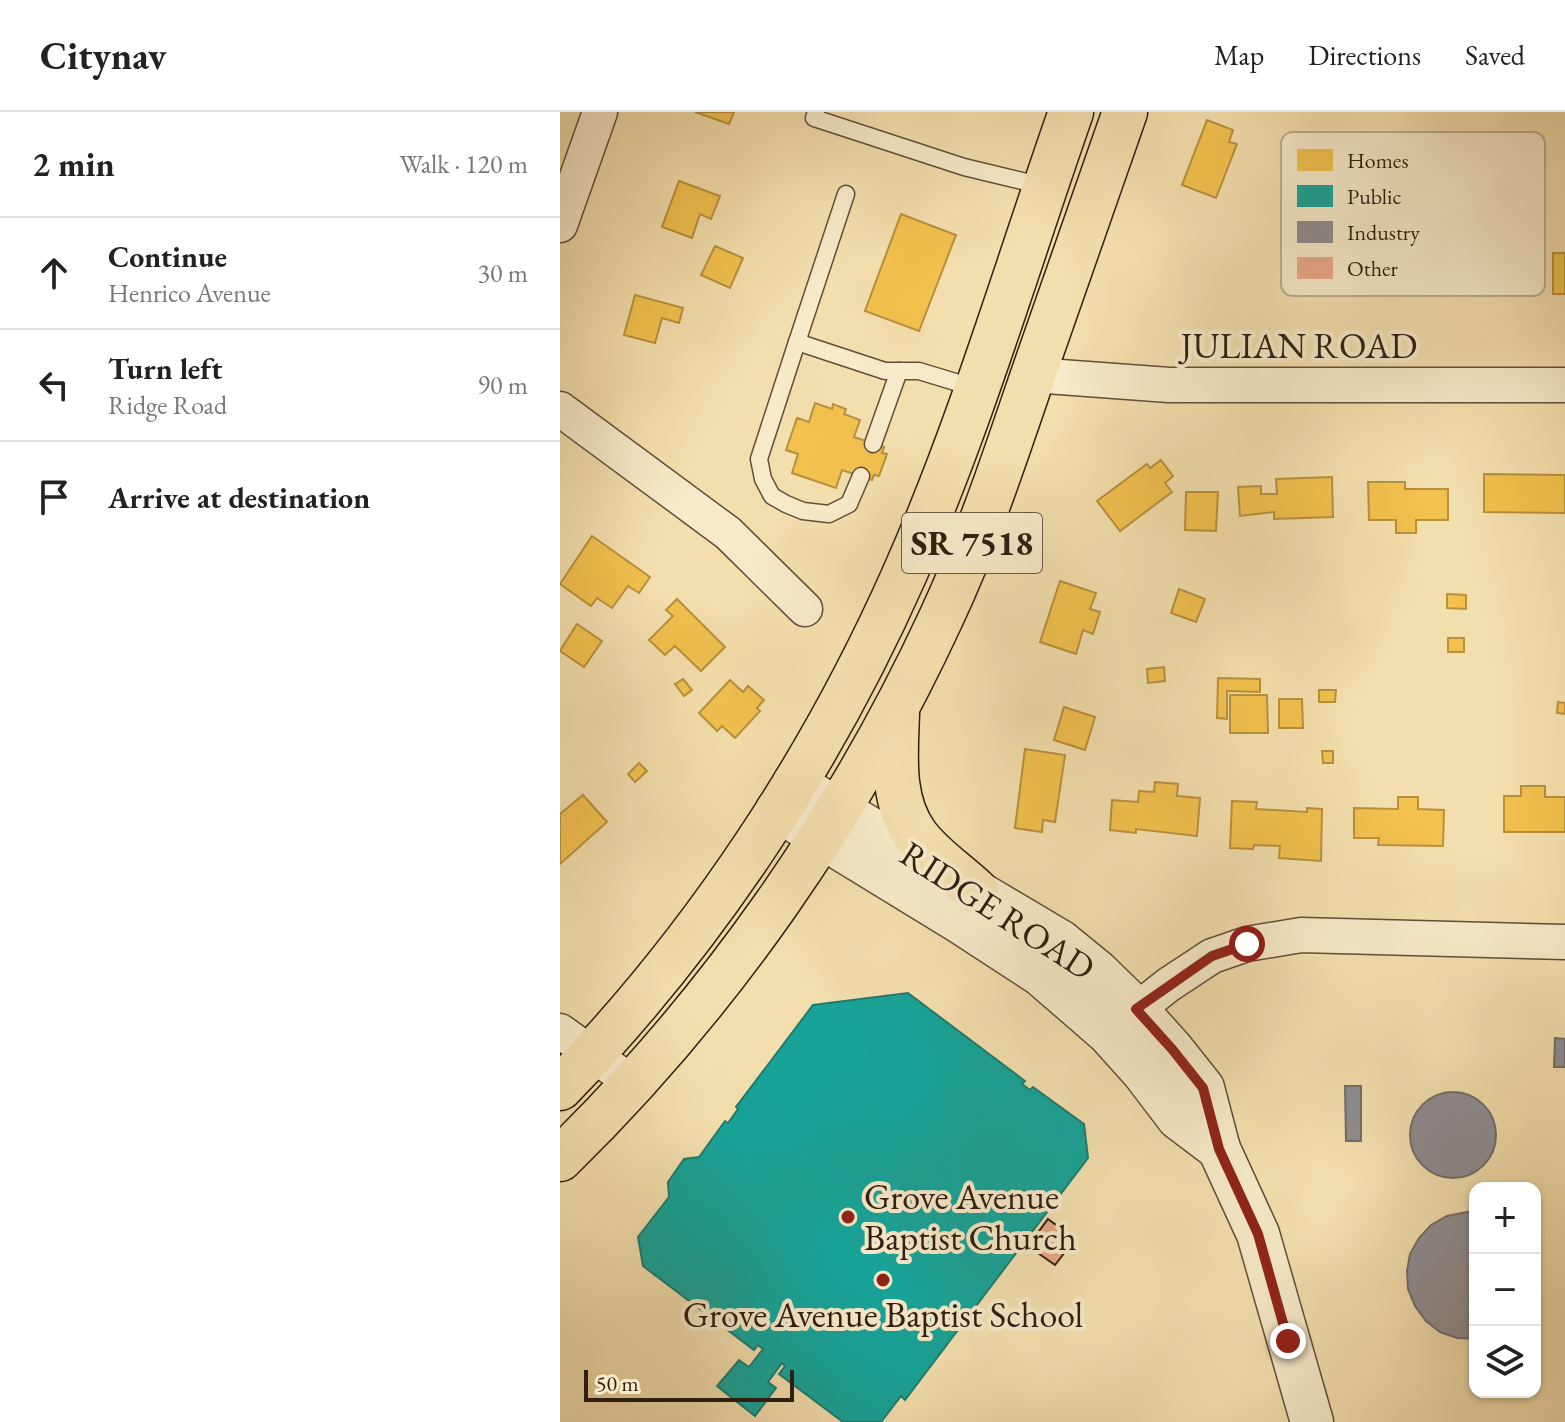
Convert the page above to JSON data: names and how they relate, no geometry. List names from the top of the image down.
{
  "streets": {
    "highway": ["SR 7518"],
    "street": ["JULIAN ROAD", "RIDGE ROAD"]
  },
  "crossings": [
    ["JULIAN ROAD", "SR 7518"],
    ["SR 7518", "RIDGE ROAD"]
  ],
  "places": ["Grove Avenue Baptist Church", "Grove Avenue Baptist School"],
  "legend": [
    "Homes",
    "Public",
    "Industry",
    "Other"
  ],
  "scale_bar": "50 m",
  "page": {
    "header": "Citynav",
    "nav": ["Map", "Directions", "Saved"],
    "heading": ["2 min", "Walk · 120 m"],
    "list": [
      ["Continue", "Henrico Avenue", "30 m"],
      ["Turn left", "Ridge Road", "90 m"],
      "Arrive at destination"
    ],
    "map_buttons": ["+", "−"],
    "scale": "50 m"
  }
}
